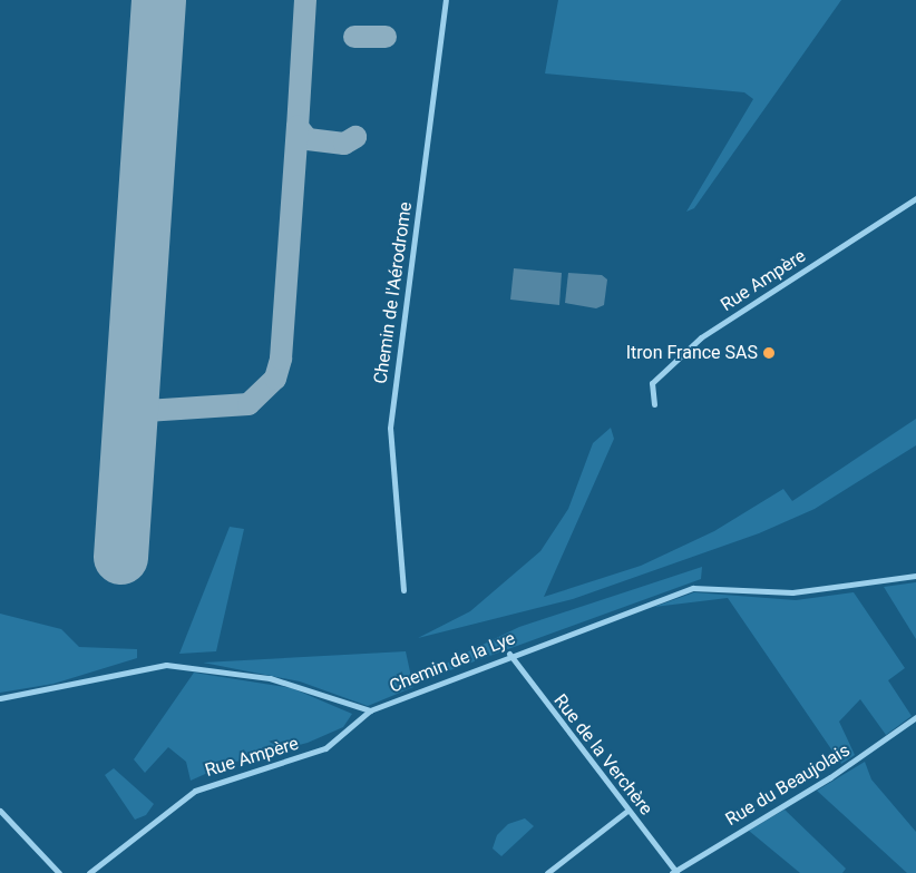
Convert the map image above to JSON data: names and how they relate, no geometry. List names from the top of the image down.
{
  "streets": {
    "street": [
      "Rue Ampère",
      "Chemin de l'Aérodrome",
      "Chemin de la Lye",
      "Rue de la Verchère",
      "Rue du Beaujolais"
    ]
  },
  "crossings": [
    ["Rue Ampère", "Chemin de la Lye"],
    ["Chemin de la Lye", "Rue de la Verchère"],
    ["Rue de la Verchère", "Rue du Beaujolais"]
  ],
  "places": ["Itron France SAS"]
}
